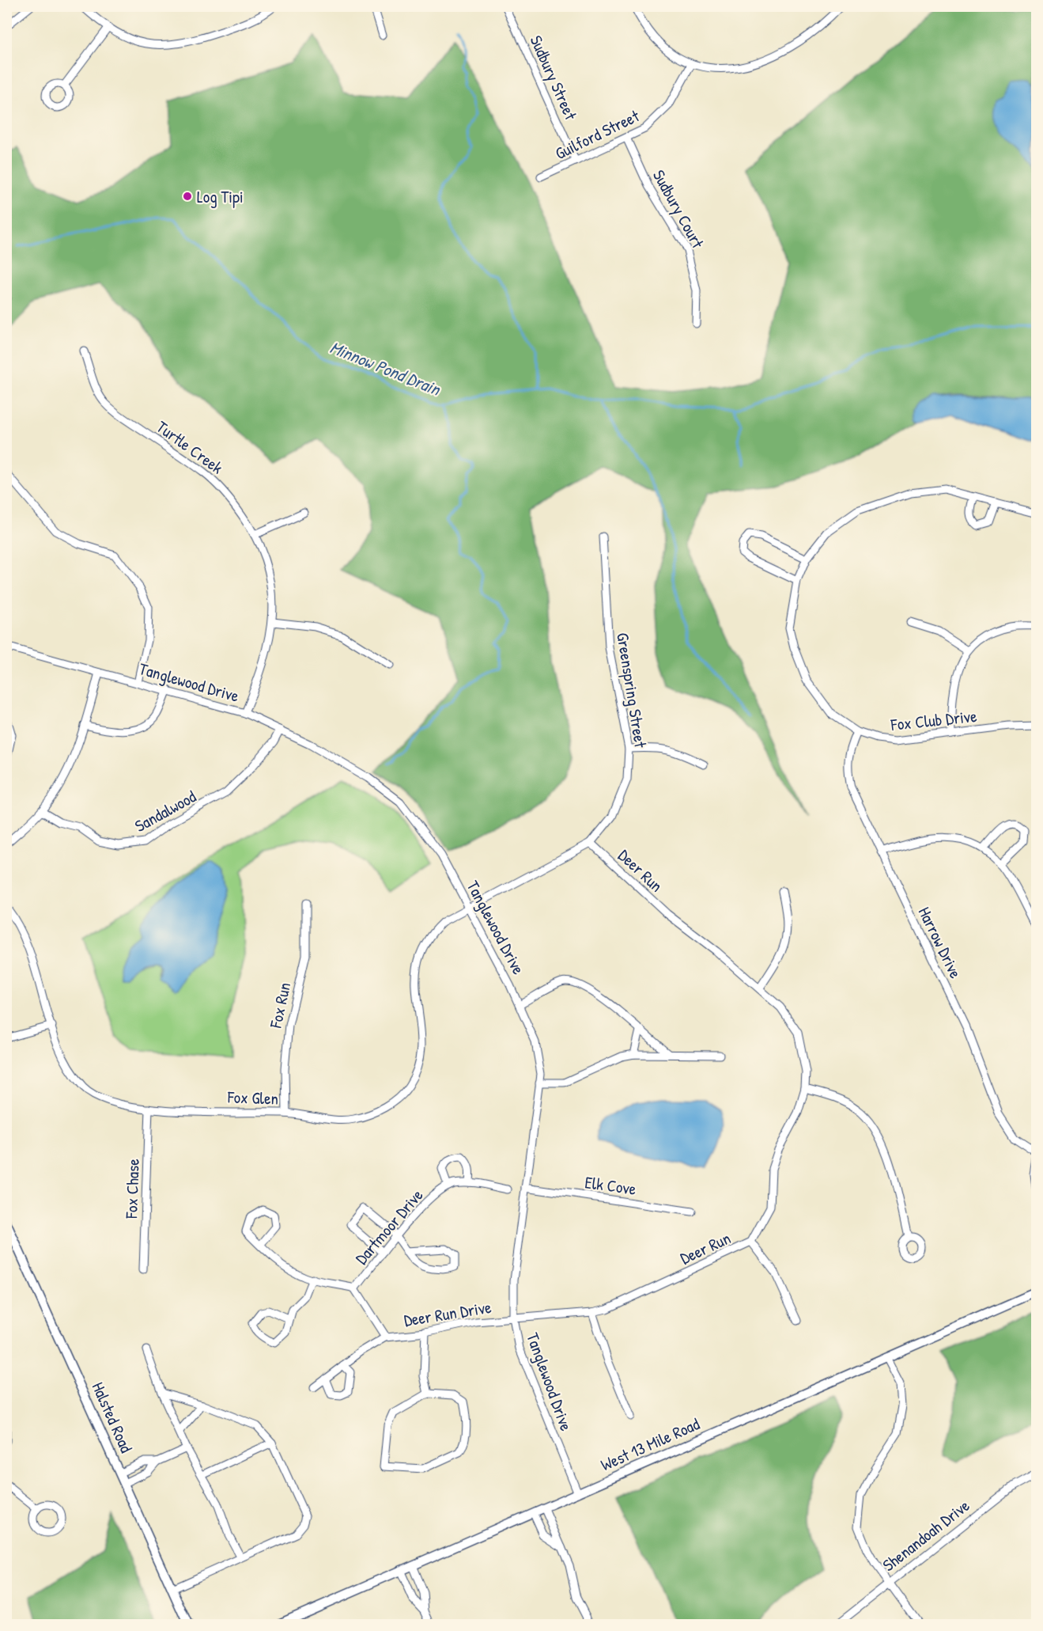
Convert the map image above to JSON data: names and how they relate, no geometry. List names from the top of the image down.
{
  "streets": {
    "street": [
      "Sudbury Street",
      "Guilford Street",
      "Sudbury Court",
      "Turtle Creek",
      "Tanglewood Drive",
      "Greenspring Street",
      "Fox Club Drive",
      "Sandalwood",
      "Deer Run",
      "Harrow Drive",
      "Fox Run",
      "Fox Glen",
      "Elk Cove",
      "Fox Chase",
      "Dartmoor Drive",
      "Deer Run Drive",
      "Halsted Road",
      "West 13 Mile Road",
      "Shenandoah Drive"
    ]
  },
  "crossings": [
    ["Sudbury Street", "Guilford Street"],
    ["Guilford Street", "Sudbury Court"],
    ["Turtle Creek", "Tanglewood Drive"],
    ["Tanglewood Drive", "Greenspring Street"],
    ["Tanglewood Drive", "Sandalwood"],
    ["Tanglewood Drive", "Deer Run"],
    ["Tanglewood Drive", "Fox Glen"],
    ["Tanglewood Drive", "Elk Cove"],
    ["Tanglewood Drive", "Deer Run Drive"],
    ["Tanglewood Drive", "West 13 Mile Road"],
    ["Greenspring Street", "Deer Run"],
    ["Greenspring Street", "Fox Glen"],
    ["Fox Club Drive", "Harrow Drive"],
    ["Deer Run", "Deer Run Drive"],
    ["Fox Run", "Fox Glen"],
    ["Fox Glen", "Fox Chase"],
    ["Dartmoor Drive", "Deer Run Drive"]
  ],
  "water": ["Minnow Pond Drain"],
  "places": ["Log Tipi"]
}
